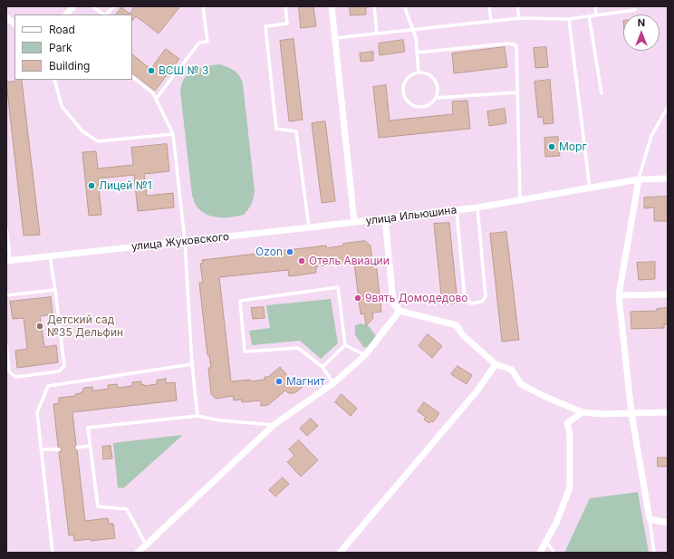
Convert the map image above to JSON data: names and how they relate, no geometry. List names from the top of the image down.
{
  "streets": {
    "street": ["улица Ильюшина", "улица Жуковского"]
  },
  "crossings": [
    ["улица Ильюшина", "улица Жуковского"]
  ],
  "places": [
    "ВСШ № 3",
    "Морг",
    "Лицей №1",
    "Ozon",
    "Отель Авиации",
    "9вять Домодедово",
    "Детский сад №35 Дельфин",
    "Магнит"
  ],
  "legend": ["Road", "Park", "Building"],
  "north": "top"
}
